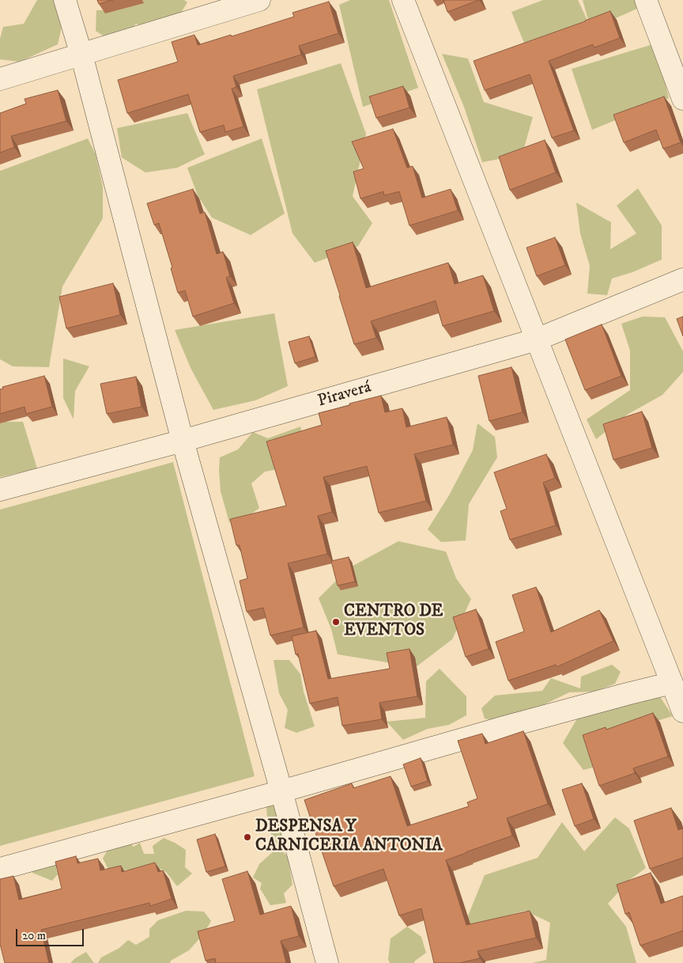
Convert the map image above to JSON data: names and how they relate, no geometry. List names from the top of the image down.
{
  "streets": {
    "street": ["Piraverá"]
  },
  "places": ["CENTRO DE EVENTOS", "DESPENSA Y CARNICERIA ANTONIA"],
  "scale_bar": "20 m"
}
